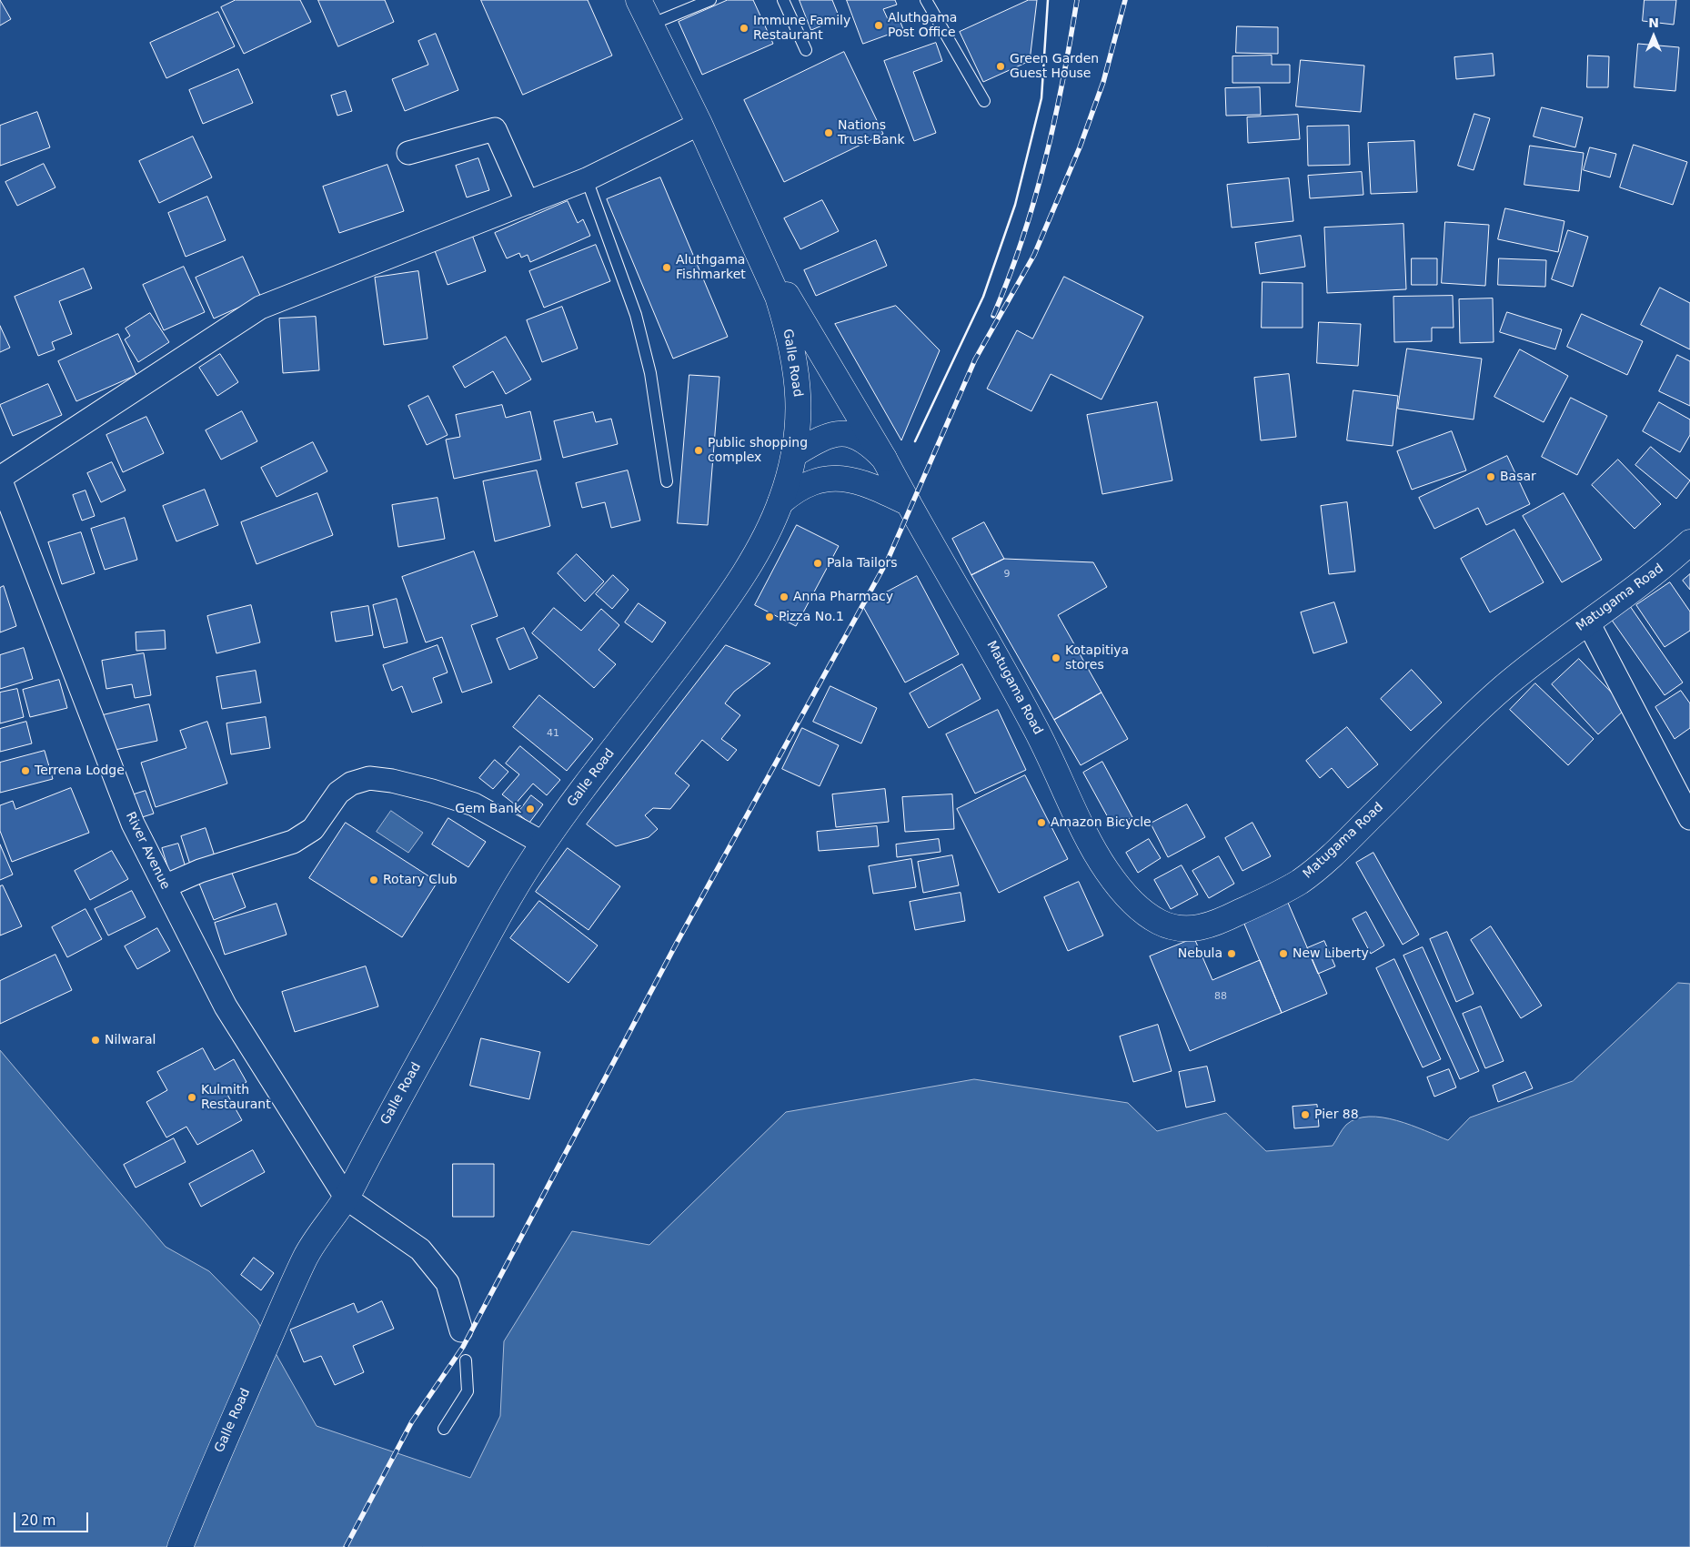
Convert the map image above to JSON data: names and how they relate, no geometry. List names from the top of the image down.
{
  "streets": {
    "main road": ["Galle Road", "Matugama Road"],
    "street": ["River Avenue"]
  },
  "crossings": [
    ["Galle Road", "Matugama Road"],
    ["Galle Road", "River Avenue"]
  ],
  "places": [
    "Aluthgama Post Office",
    "Immune Family Restaurant",
    "Green Garden Guest House",
    "Nations Trust Bank",
    "Aluthgama Fishmarket",
    "Public shopping complex",
    "Basar",
    "Pala Tailors",
    "Anna Pharmacy",
    "Pizza No.1",
    "Kotapitiya stores",
    "Terrena Lodge",
    "Gem Bank",
    "Amazon Bicycle",
    "Rotary Club",
    "Nebula",
    "New Liberty",
    "Nilwaral",
    "Kulmith Restaurant",
    "Pier 88"
  ],
  "house_numbers": ["9", "41", "88"],
  "scale_bar": "20 m",
  "north": "top"
}
